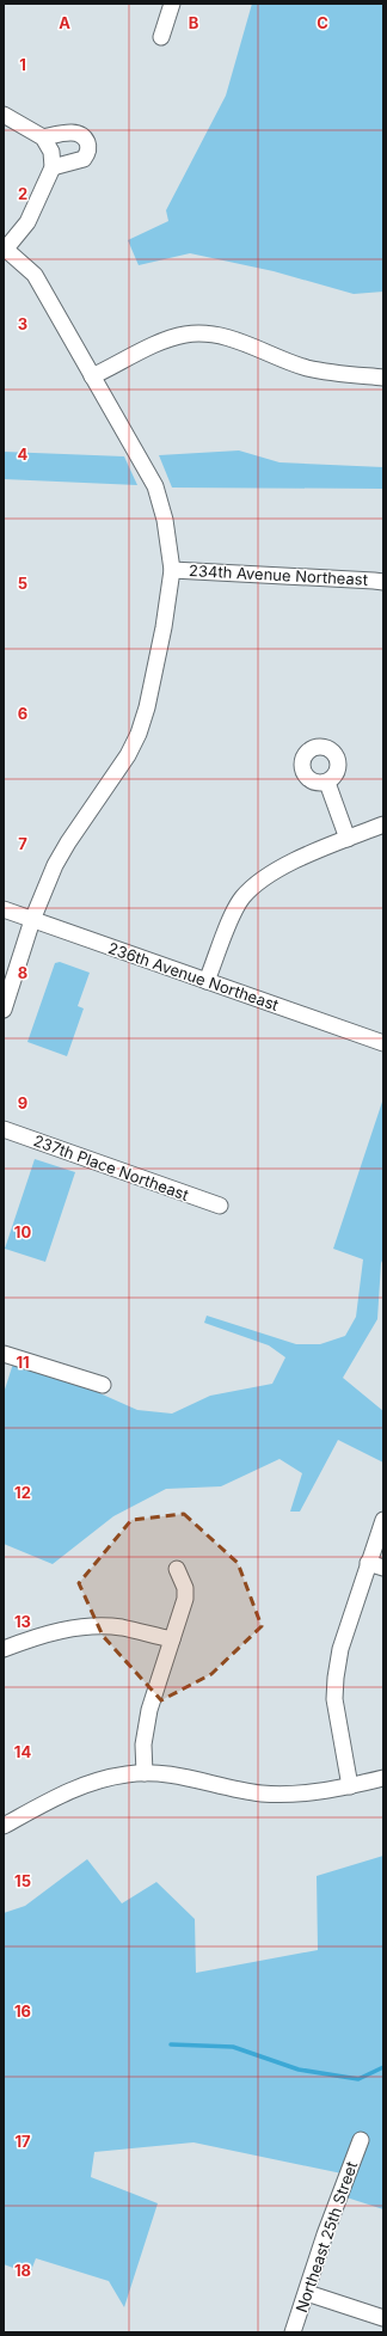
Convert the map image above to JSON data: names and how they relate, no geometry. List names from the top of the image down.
{
  "streets": {
    "street": [
      "234th Avenue Northeast",
      "236th Avenue Northeast",
      "237th Place Northeast",
      "Northeast 25th Street"
    ]
  },
  "grid": {
    "columns": ["A", "B", "C"],
    "rows": [
      "1",
      "2",
      "3",
      "4",
      "5",
      "6",
      "7",
      "8",
      "9",
      "10",
      "11",
      "12",
      "13",
      "14",
      "15",
      "16",
      "17",
      "18"
    ]
  }
}
